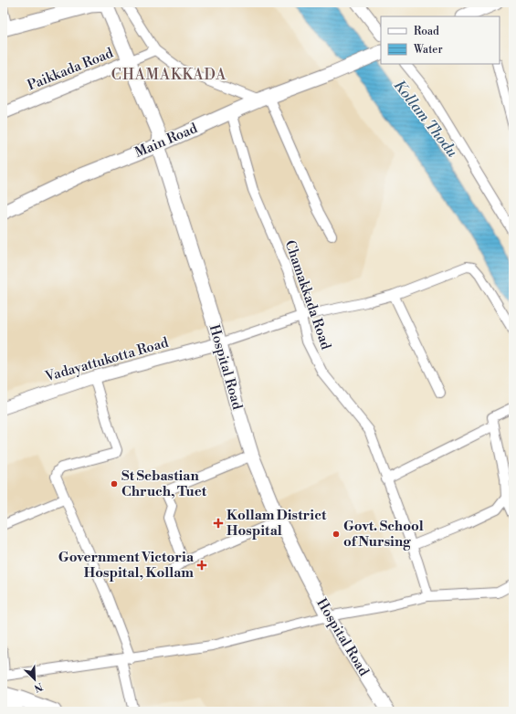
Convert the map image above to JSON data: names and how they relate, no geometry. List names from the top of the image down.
{
  "streets": {
    "main road": ["Main Road", "Hospital Road"],
    "street": ["Paikkada Road", "Chamakkada Road", "Vadayattukotta Road"]
  },
  "crossings": [
    ["Paikkada Road", "Hospital Road"],
    ["Main Road", "Chamakkada Road"],
    ["Main Road", "Hospital Road"],
    ["Vadayattukotta Road", "Hospital Road"]
  ],
  "districts": ["CHAMAKKADA"],
  "water": ["Kollam Thodu"],
  "places": {
    "other": ["St Sebastian Chruch, Tuet", "Govt. School of Nursing"],
    "health": ["Kollam District Hospital", "Government Victoria Hospital, Kollam"]
  },
  "legend": ["Road", "Water"],
  "north": "bottom right"
}
